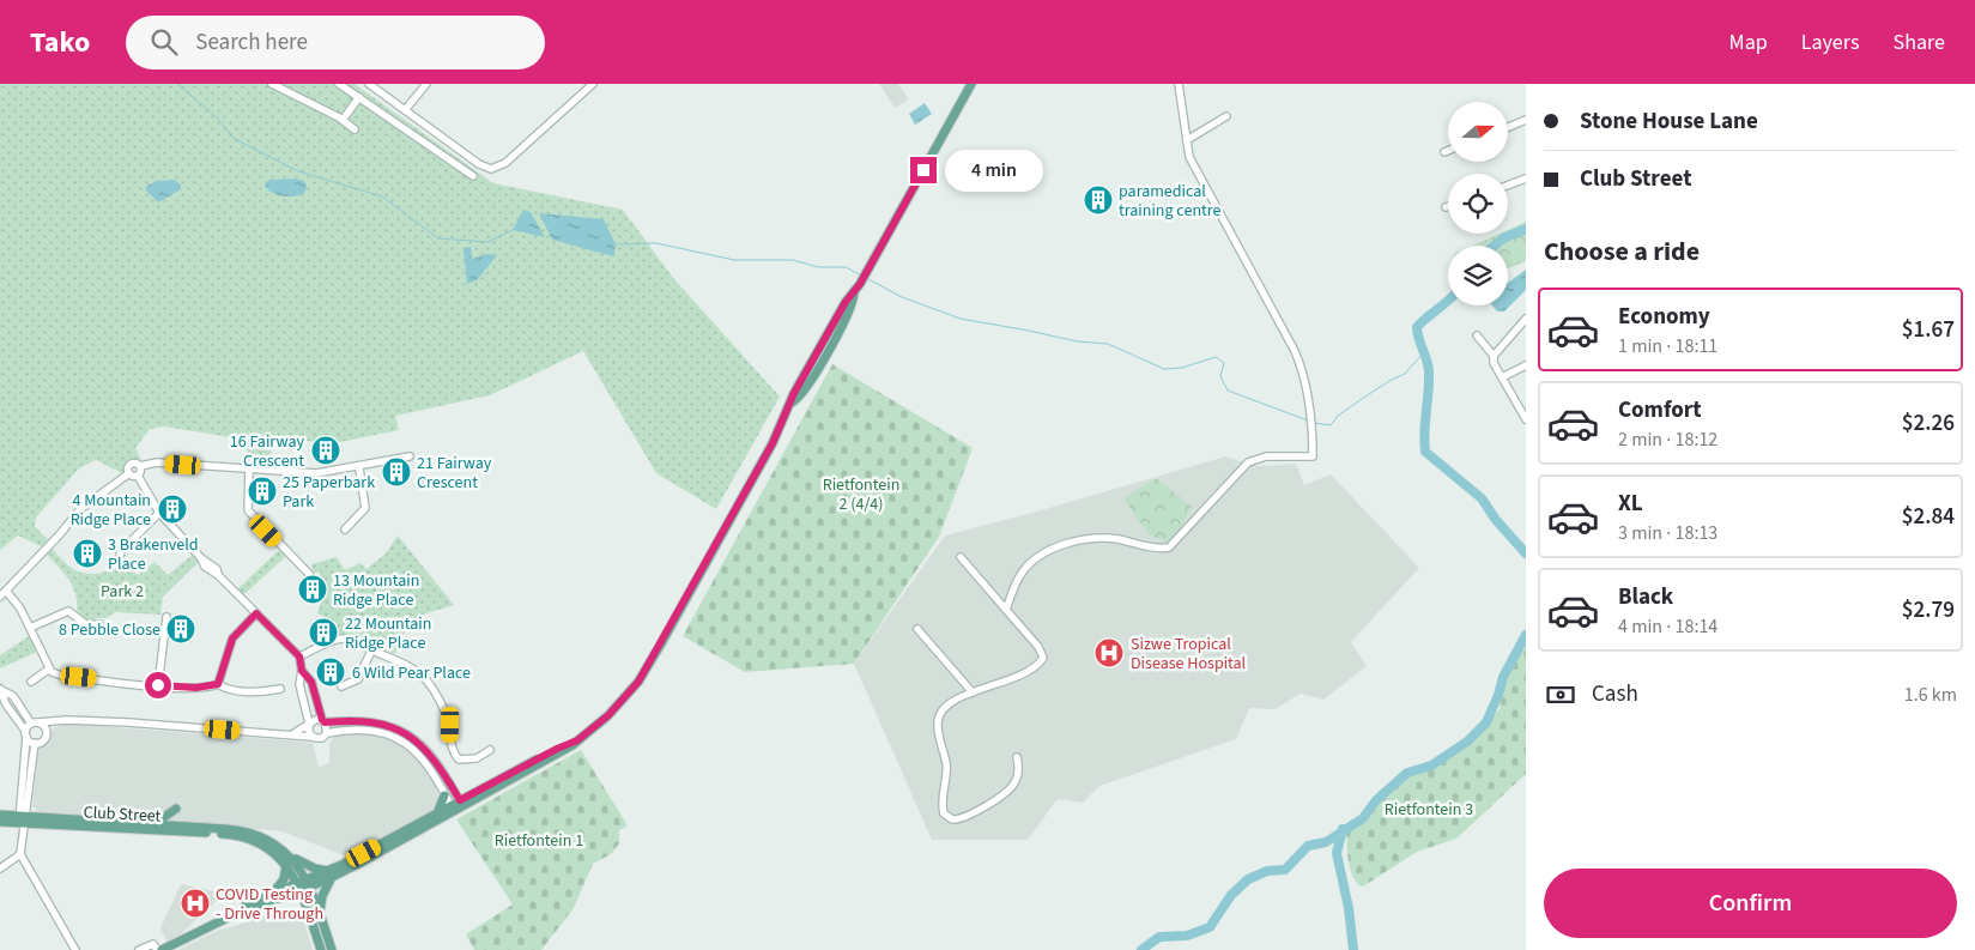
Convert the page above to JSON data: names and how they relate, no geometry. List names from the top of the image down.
{
  "streets": {
    "main road": ["Club Street"]
  },
  "parks": [
    "Rietfontein 2 (4/4)",
    "Park 2",
    "Rietfontein 3",
    "Rietfontein 1"
  ],
  "places": {
    "building": [
      "paramedical training centre",
      "16 Fairway Crescent",
      "21 Fairway Crescent",
      "25 Paperbark Park",
      "4 Mountain Ridge Place",
      "3 Brakenveld Place",
      "13 Mountain Ridge Place",
      "8 Pebble Close",
      "22 Mountain Ridge Place",
      "6 Wild Pear Place"
    ],
    "hospital": ["Sizwe Tropical Disease Hospital", "COVID Testing - Drive Through"]
  },
  "north": "right",
  "page": {
    "header": "Tako",
    "search": "Search here",
    "nav": ["Map", "Layers", "Share"],
    "banner": ["Stone House Lane", "Club Street"],
    "bubble": "4 min",
    "heading": "Choose a ride",
    "list": [
      {
        "name": "Economy",
        "note": "1 min · 18:11",
        "value": "$1.67"
      },
      {
        "name": "Comfort",
        "note": "2 min · 18:12",
        "value": "$2.26"
      },
      {
        "name": "XL",
        "note": "3 min · 18:13",
        "value": "$2.84"
      },
      {
        "name": "Black",
        "note": "4 min · 18:14",
        "value": "$2.79"
      }
    ],
    "pay": ["Cash", "1.6 km"],
    "buttons": "Confirm"
  }
}
